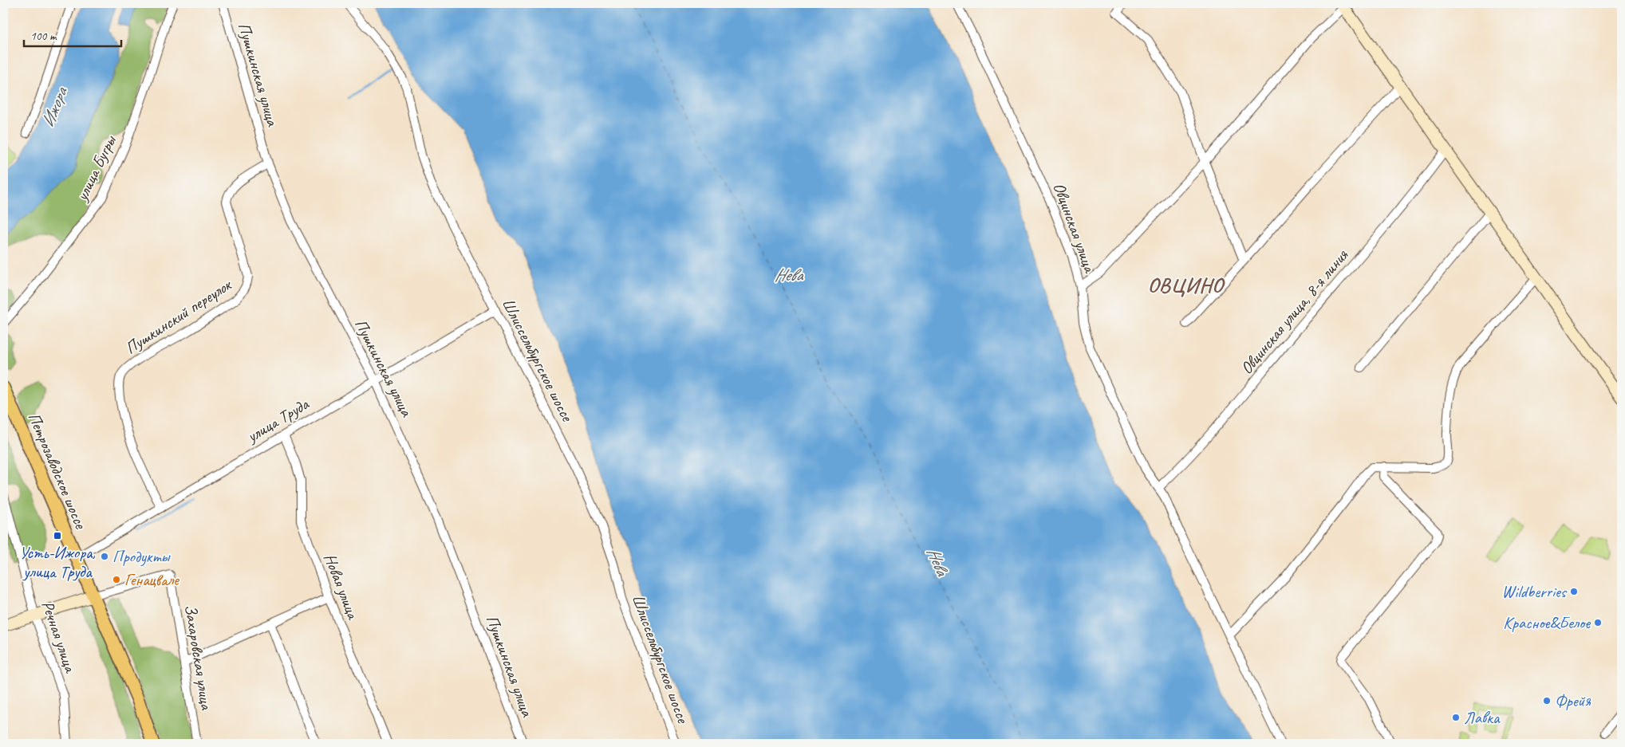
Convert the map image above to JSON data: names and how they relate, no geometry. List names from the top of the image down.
{
  "streets": {
    "main road": ["Петрозаводское шоссе"],
    "street": [
      "Пушкинская улица",
      "улица Бугры",
      "Овцинская улица",
      "Овцинская улица, 8-я линия",
      "Пушкинский переулок",
      "Шлиссельбургское шоссе",
      "улица Труда",
      "Новая улица",
      "Речная улица",
      "Захаровская улица"
    ]
  },
  "crossings": [
    ["Пушкинская улица", "Пушкинский переулок"],
    ["Пушкинская улица", "улица Труда"],
    ["Овцинская улица", "Овцинская улица, 8-я линия"],
    ["Пушкинский переулок", "улица Труда"],
    ["Шлиссельбургское шоссе", "улица Труда"],
    ["улица Труда", "Петрозаводское шоссе"],
    ["улица Труда", "Новая улица"],
    ["Петрозаводское шоссе", "Захаровская улица"]
  ],
  "districts": ["ОВЦИНО"],
  "water": ["Ижора", "Нева"],
  "places": {
    "transit": ["Усть-Ижора, улица Труда"],
    "other": [
      "Продукты",
      "Генацвале",
      "Wildberries",
      "Красное&Белое",
      "Фрейя",
      "Лавка"
    ]
  },
  "scale_bar": "100 m"
}
